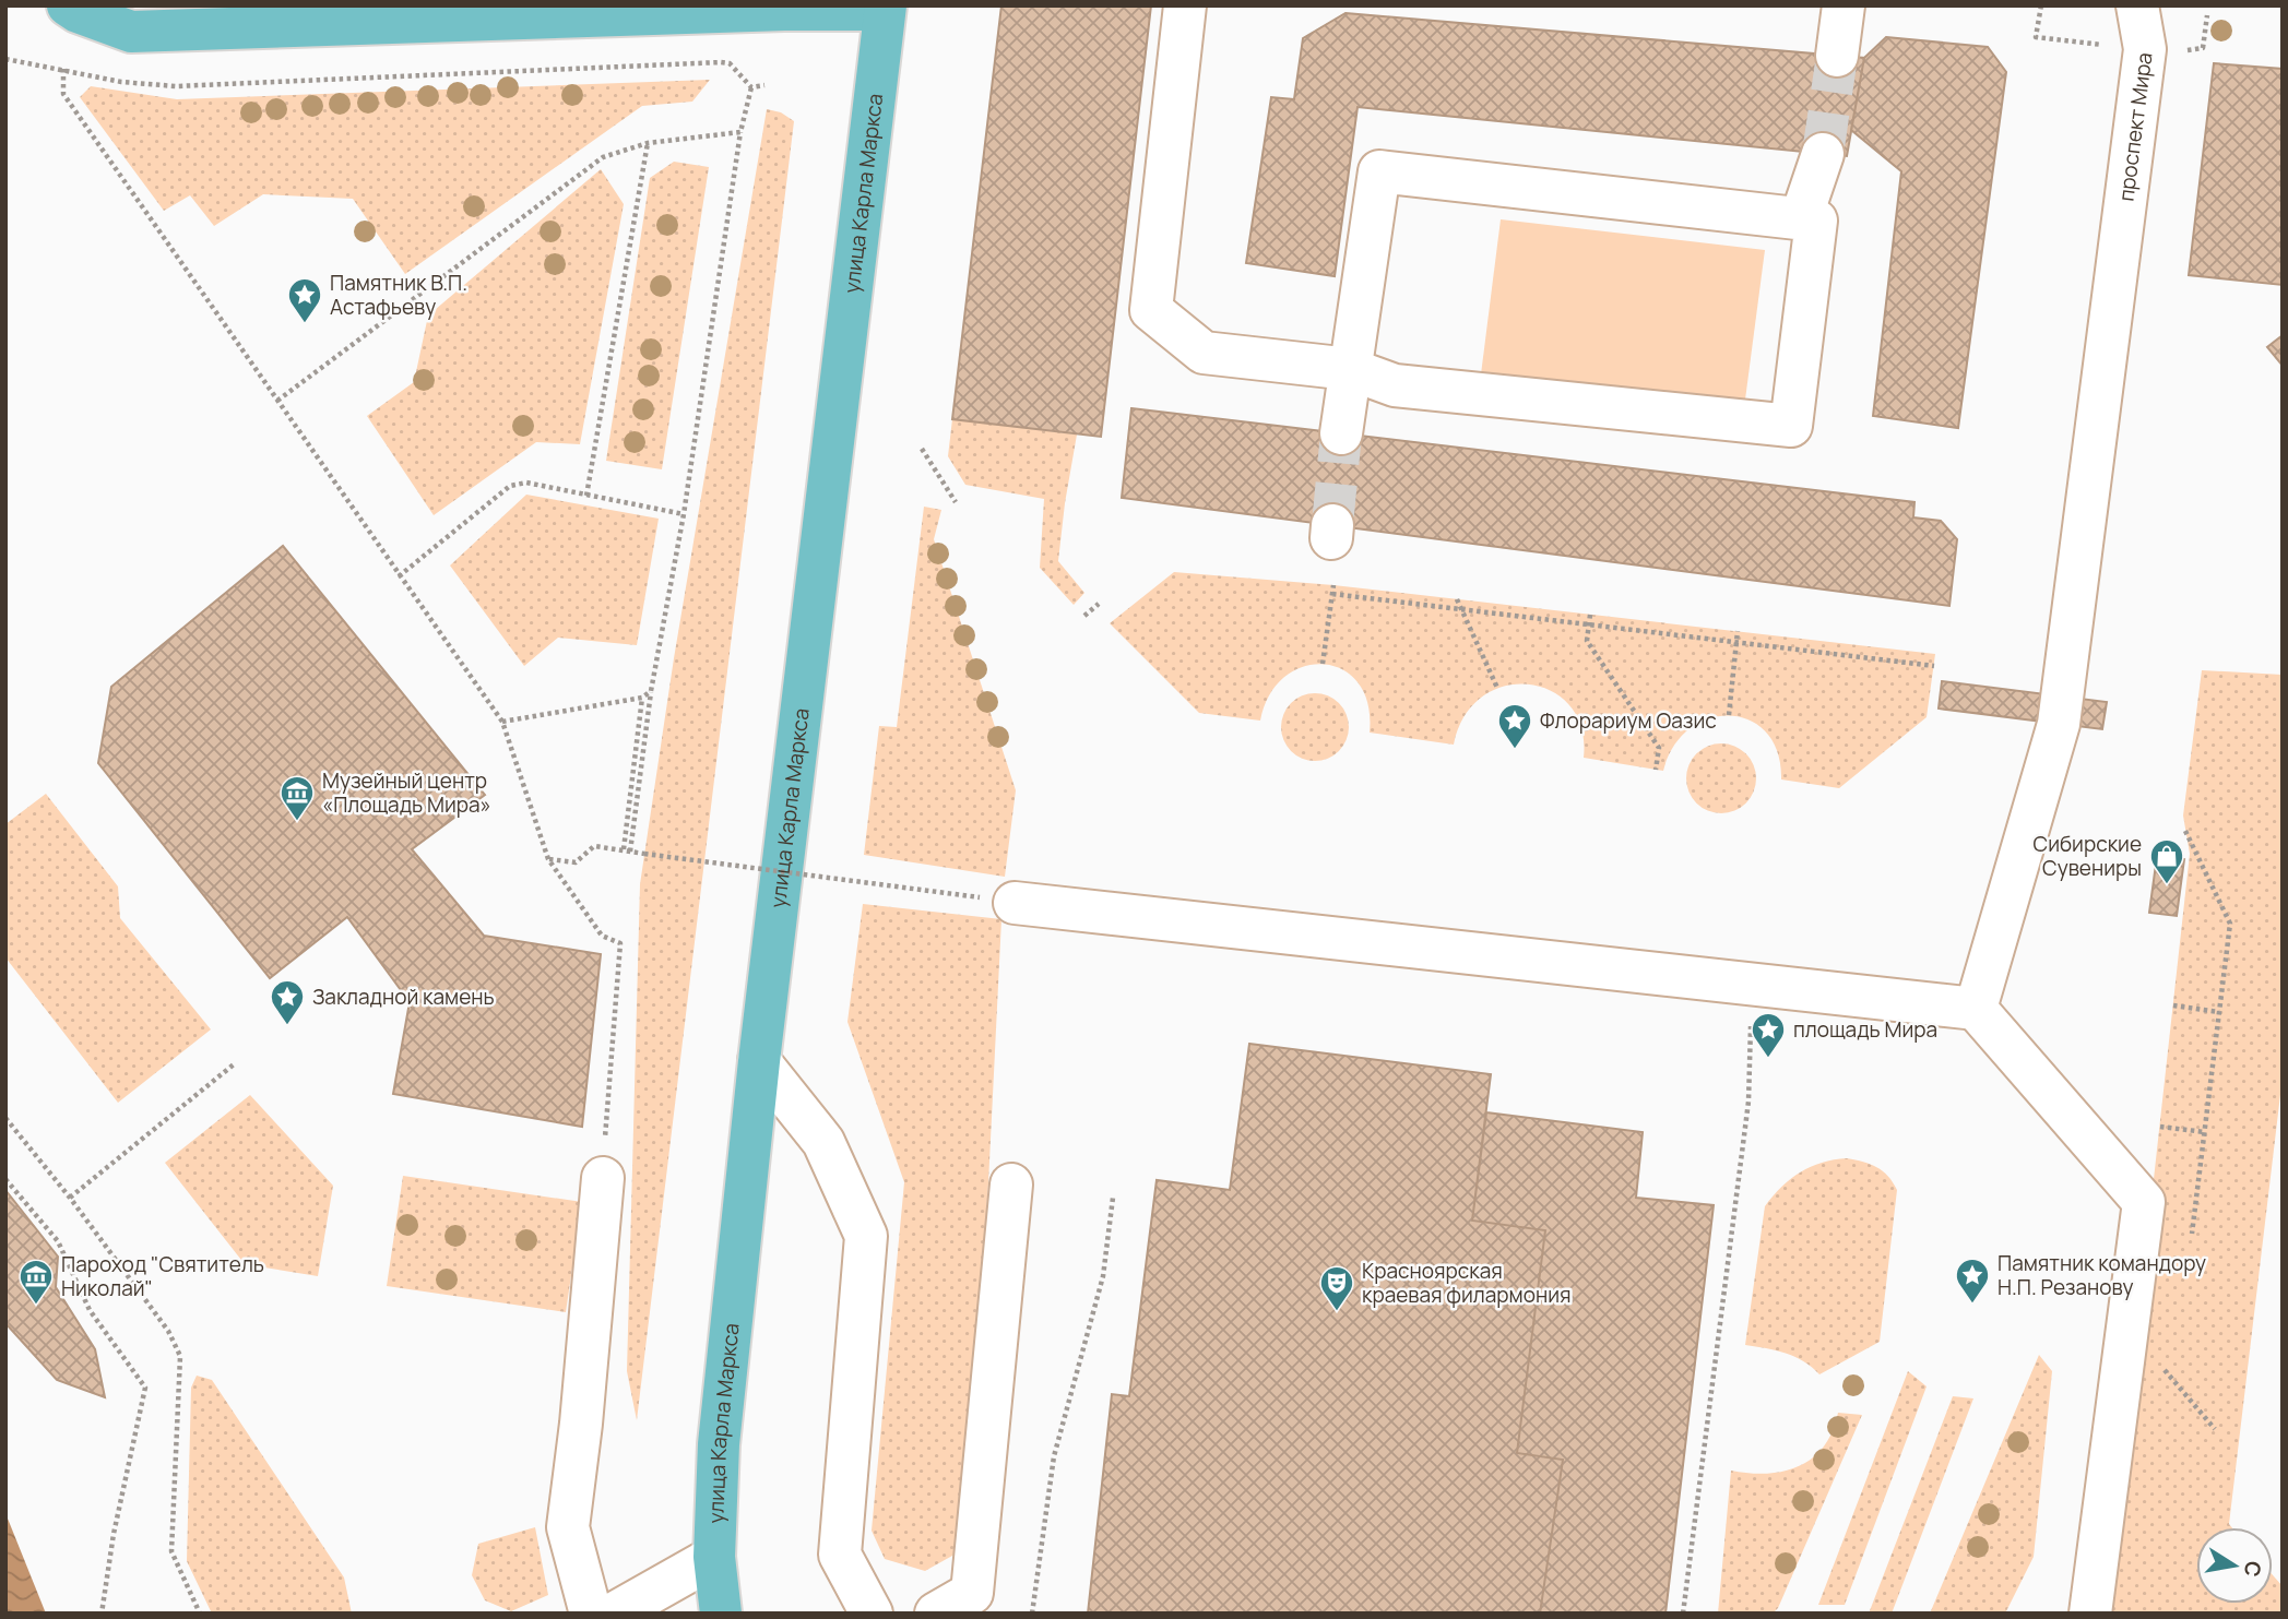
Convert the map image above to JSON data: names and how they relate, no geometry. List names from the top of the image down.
{
  "streets": {
    "main road": ["улица Карла Маркса"],
    "street": ["проспект Мира"]
  },
  "places": {
    "place": [
      "Памятник В.П. Астафьеву",
      "Флорариум Оазис",
      "Закладной камень",
      "площадь Мира",
      "Памятник командору Н.П. Резанову"
    ],
    "museum": ["Музейный центр «Площадь Мира»", "Пароход \"Святитель Николай\""],
    "shop": ["Сибирские Сувениры"],
    "theatre": ["Красноярская краевая филармония"]
  },
  "north": "right"
}
